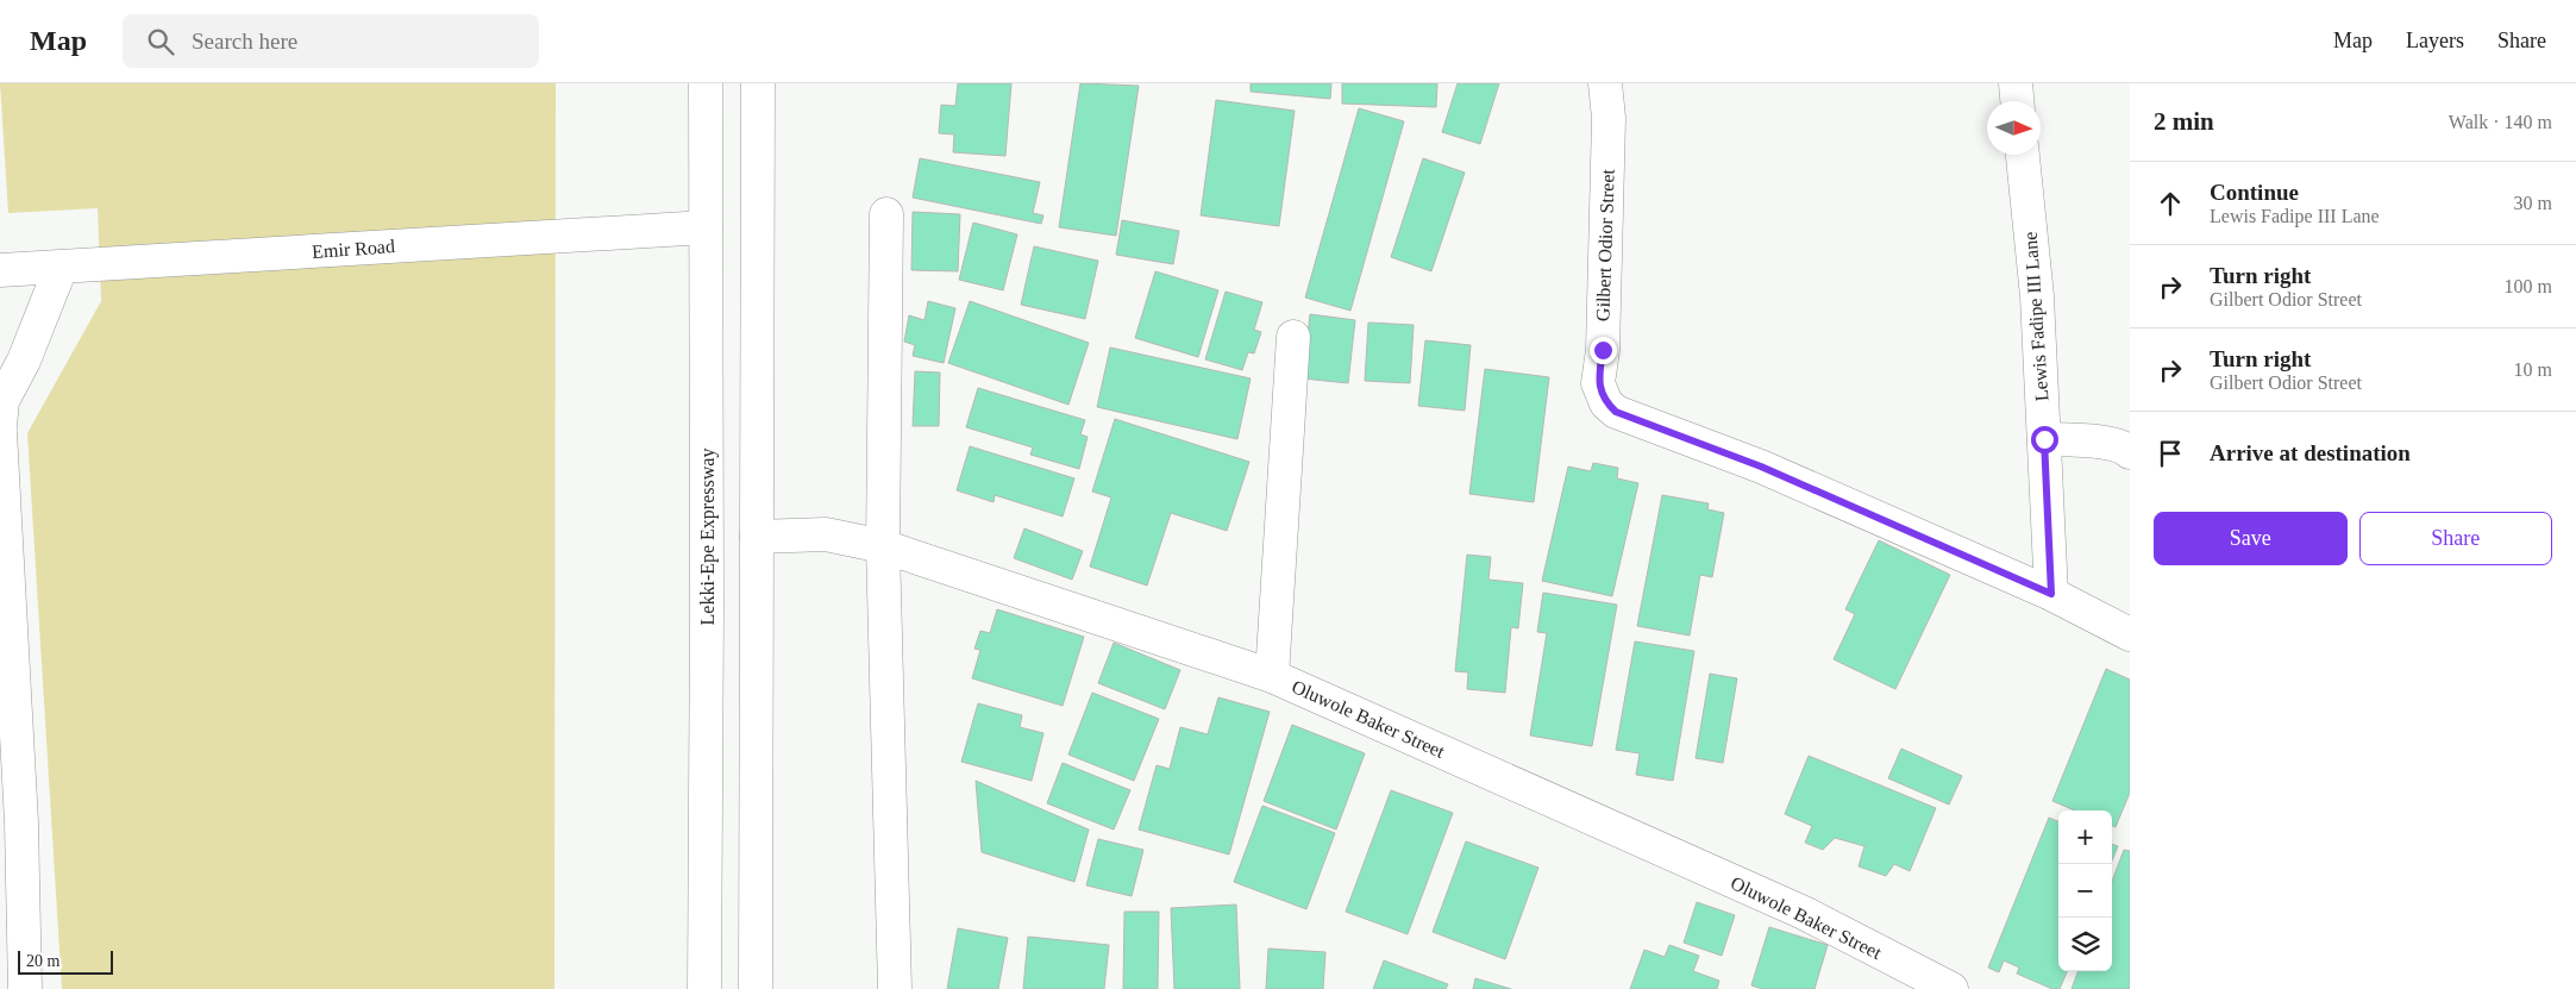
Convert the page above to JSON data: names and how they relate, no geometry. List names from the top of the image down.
{
  "streets": {
    "main road": [
      "Gilbert Odior Street",
      "Emir Road",
      "Lewis Fadipe III Lane",
      "Lekki-Epe Expressway",
      "Oluwole Baker Street"
    ]
  },
  "crossings": [
    ["Gilbert Odior Street", "Lewis Fadipe III Lane"],
    ["Emir Road", "Lekki-Epe Expressway"]
  ],
  "scale_bar": "20 m",
  "north": "right",
  "page": {
    "header": "Map",
    "search": "Search here",
    "nav": ["Map", "Layers", "Share"],
    "heading": ["2 min", "Walk · 140 m"],
    "list": [
      ["Continue", "Lewis Fadipe III Lane", "30 m"],
      ["Turn right", "Gilbert Odior Street", "100 m"],
      ["Turn right", "Gilbert Odior Street", "10 m"],
      "Arrive at destination"
    ],
    "buttons": ["Save", "Share"],
    "map_buttons": ["+", "−"],
    "scale": "20 m"
  }
}
